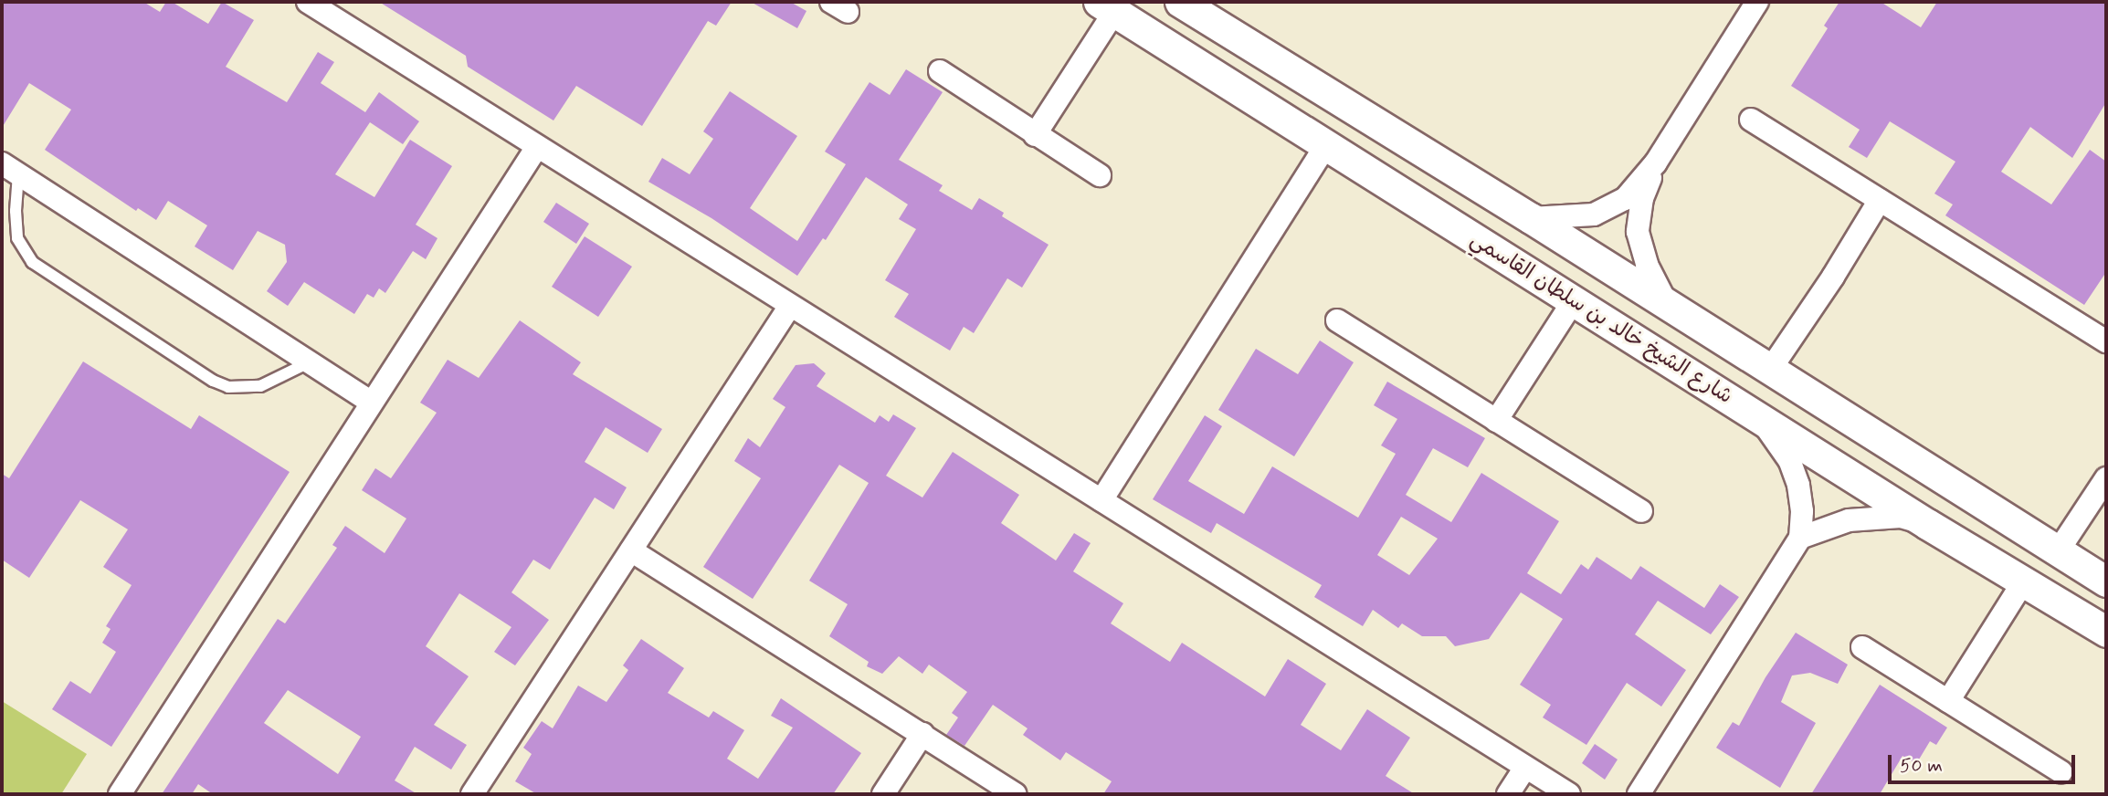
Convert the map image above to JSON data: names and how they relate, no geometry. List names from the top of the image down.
{
  "streets": {
    "main road": ["شارع الشيخ خالد بن سلطان القاسمي"]
  },
  "scale_bar": "50 m"
}
